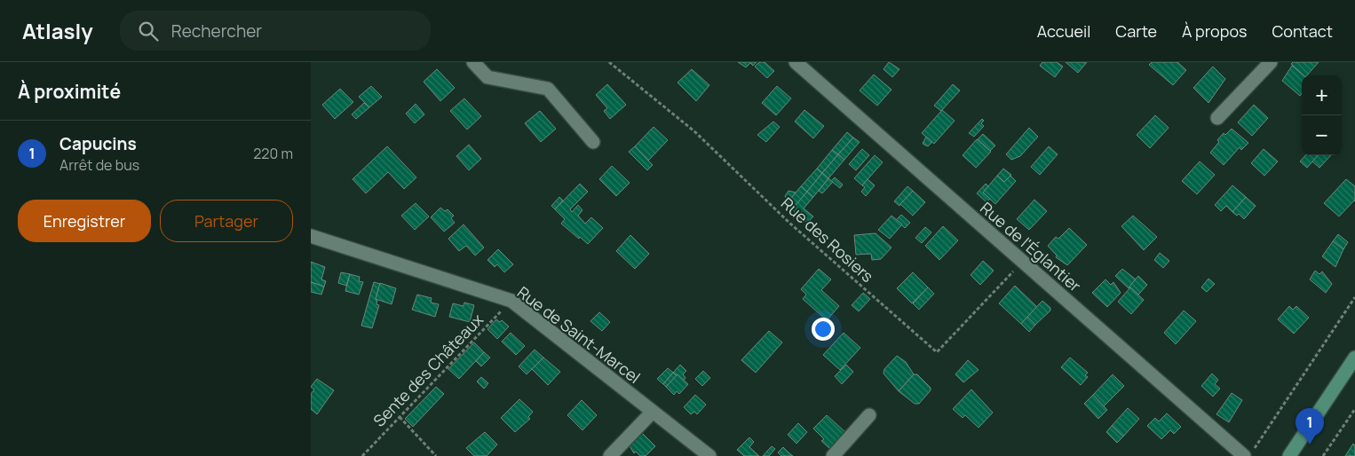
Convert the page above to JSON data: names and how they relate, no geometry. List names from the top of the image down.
{
  "streets": {
    "street": ["Rue de l'Églantier", "Rue de Saint-Marcel"],
    "path": ["Rue des Rosiers", "Sente des Châteaux"]
  },
  "crossings": [
    ["Rue des Rosiers", "Rue de l'Églantier"],
    ["Rue de Saint-Marcel", "Sente des Châteaux"]
  ],
  "page": {
    "header": "Atlasly",
    "search": "Rechercher",
    "nav": [
      "Accueil",
      "Carte",
      "À propos",
      "Contact"
    ],
    "heading": "À proximité",
    "map_buttons": ["+", "−"],
    "list": [
      {
        "mark": "1",
        "name": "Capucins",
        "note": "Arrêt de bus",
        "value": "220 m"
      }
    ],
    "buttons": ["Enregistrer", "Partager"],
    "pins": "1"
  }
}
